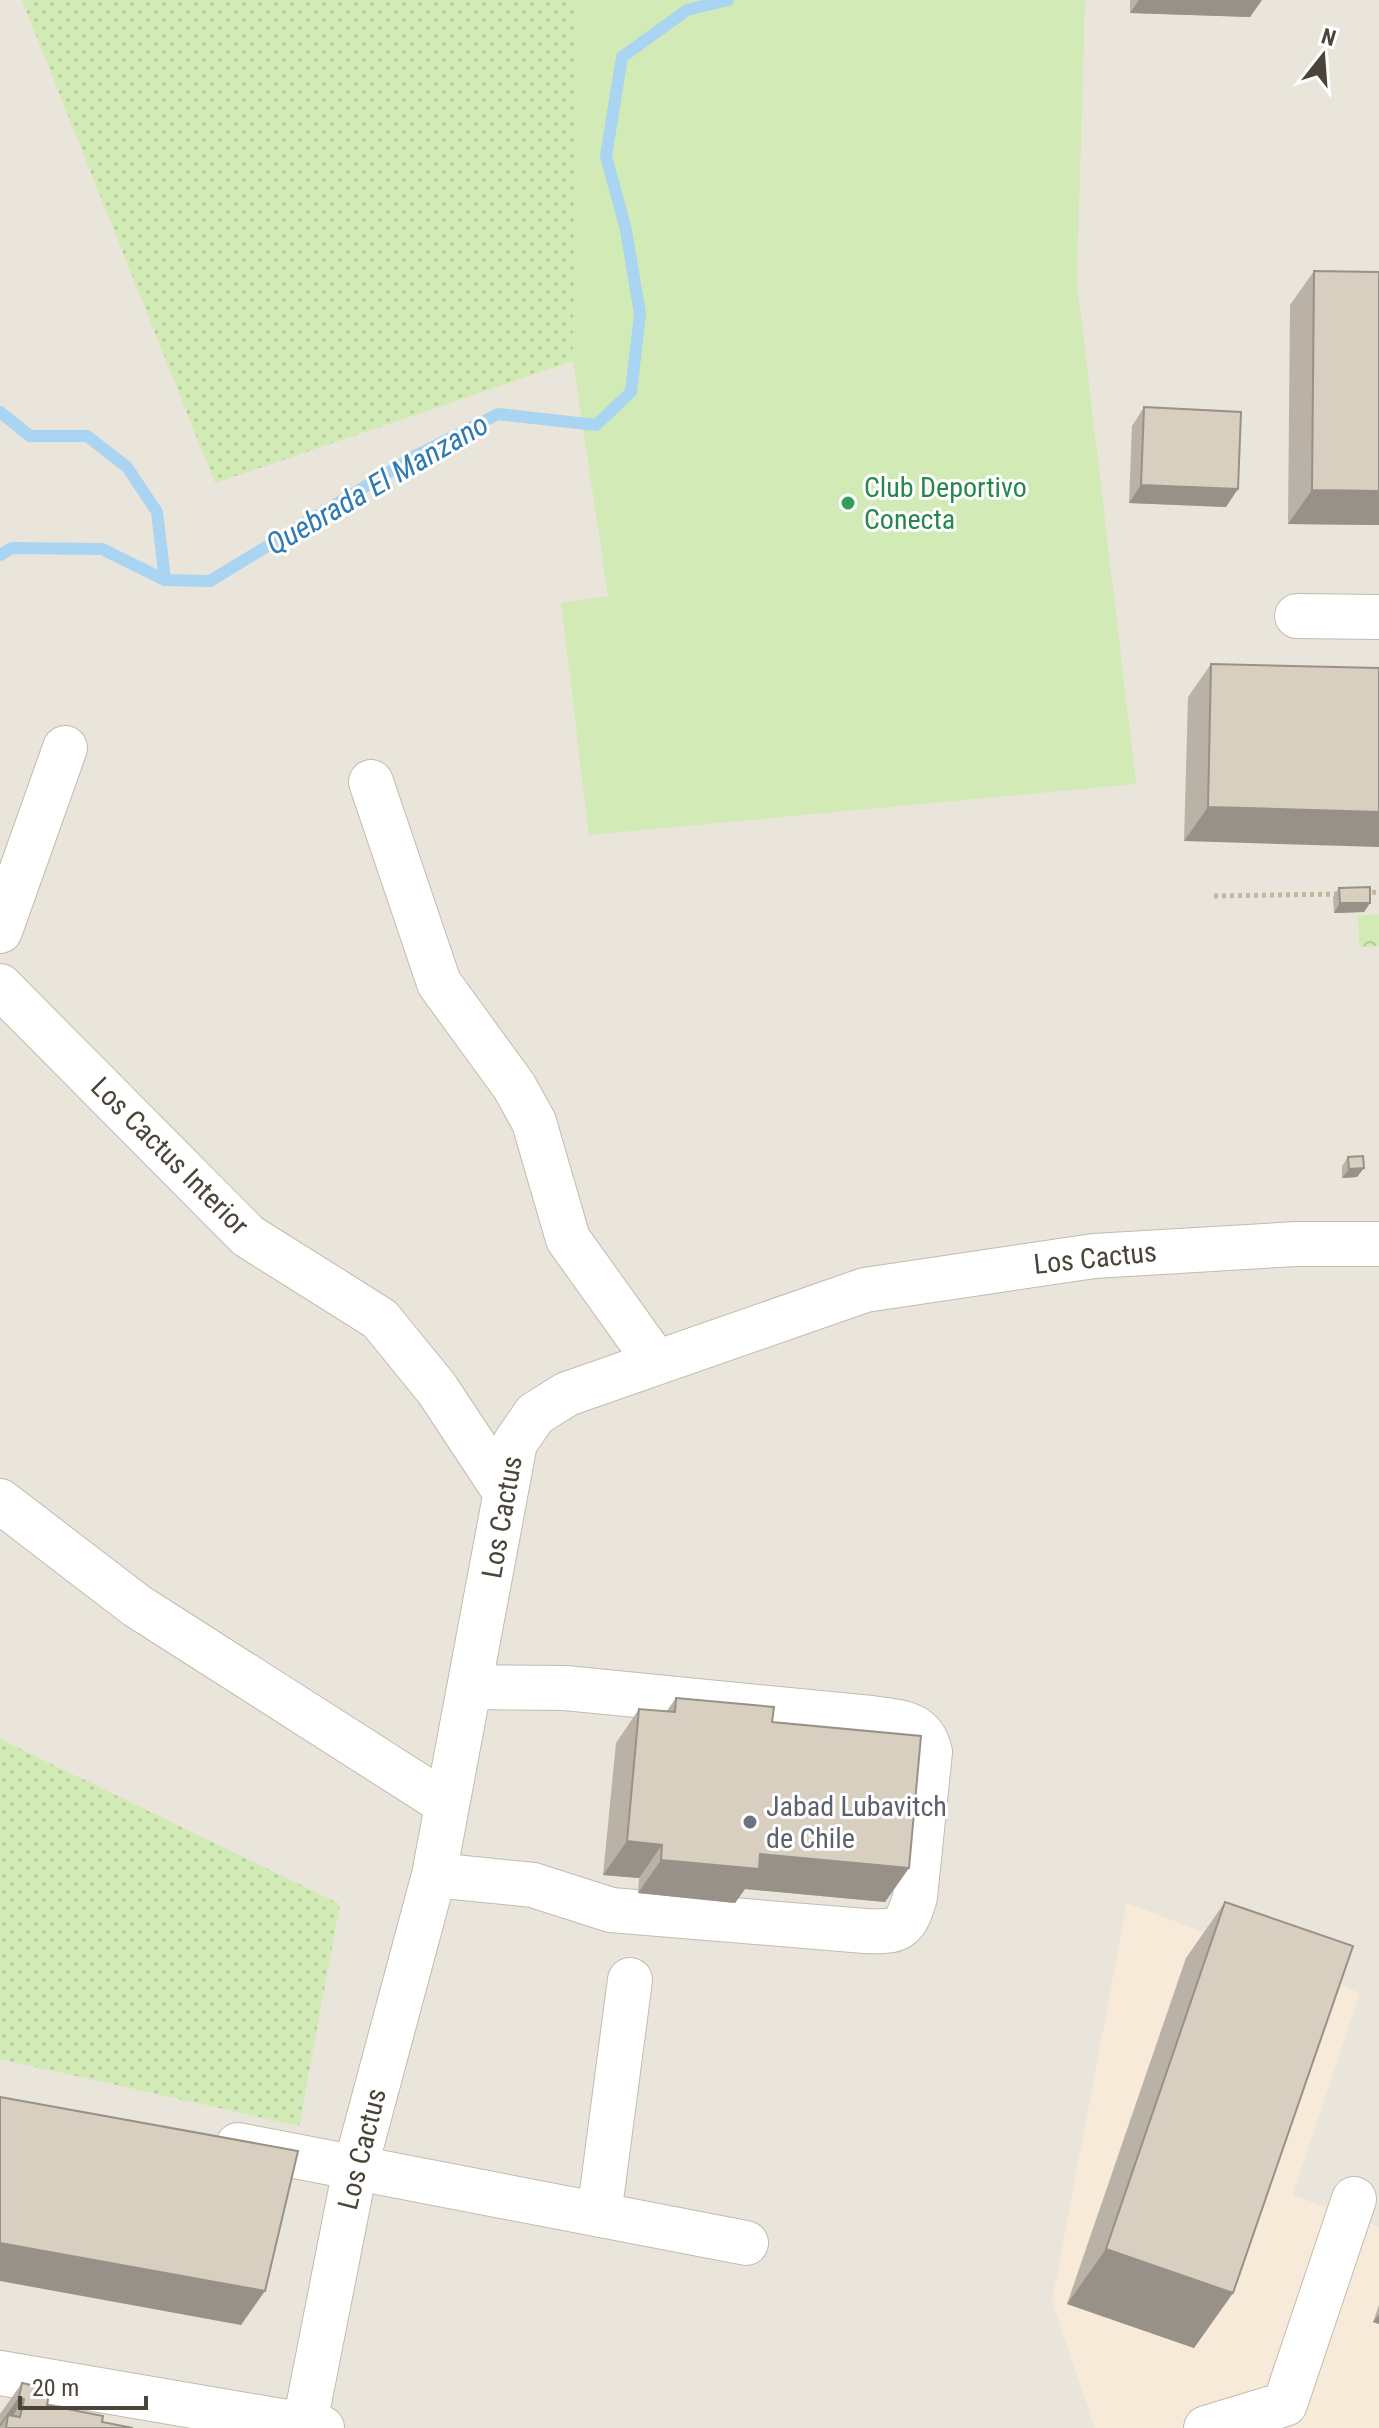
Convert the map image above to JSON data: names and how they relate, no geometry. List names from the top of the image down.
{
  "streets": {
    "street": ["Los Cactus Interior", "Los Cactus"]
  },
  "crossings": [
    ["Los Cactus Interior", "Los Cactus"]
  ],
  "water": ["Quebrada El Manzano"],
  "places": ["Club Deportivo Conecta", "Jabad Lubavitch de Chile"],
  "scale_bar": "20 m",
  "north": "top"
}
